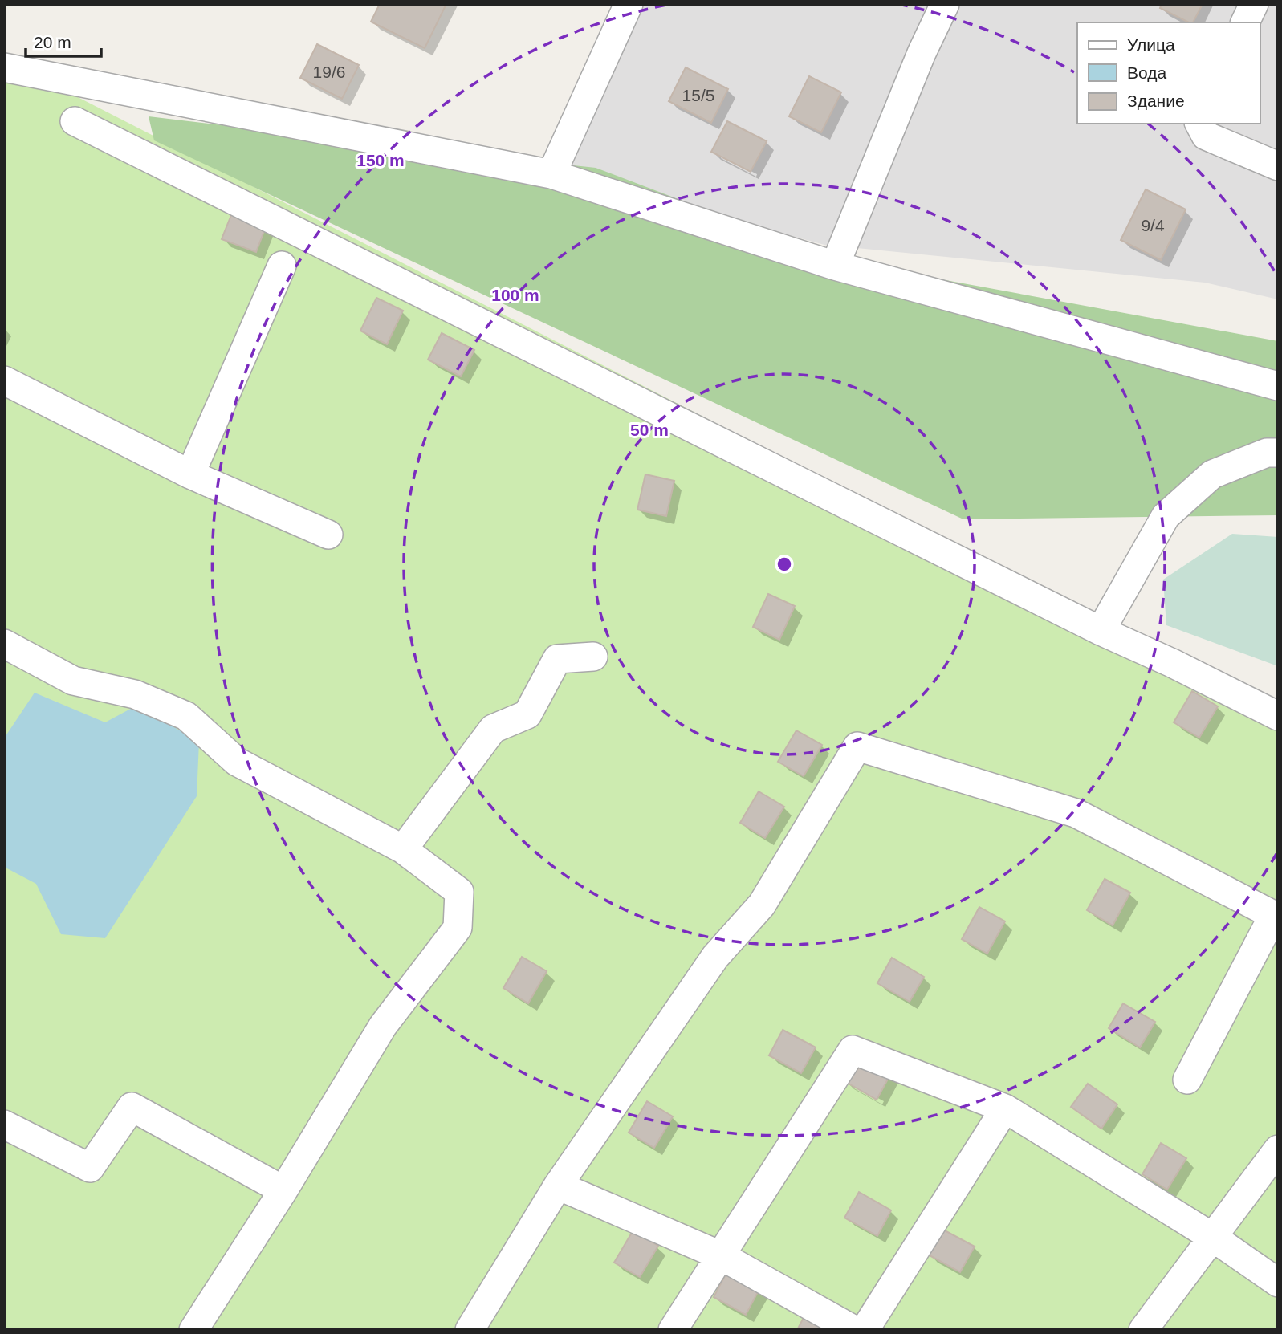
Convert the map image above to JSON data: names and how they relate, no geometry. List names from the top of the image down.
{
  "house_numbers": ["19/6", "15/5", "9/4"],
  "legend": ["Улица", "Вода", "Здание"],
  "scale_bar": "20 m",
  "rings": ["150 m", "100 m", "50 m"]
}
